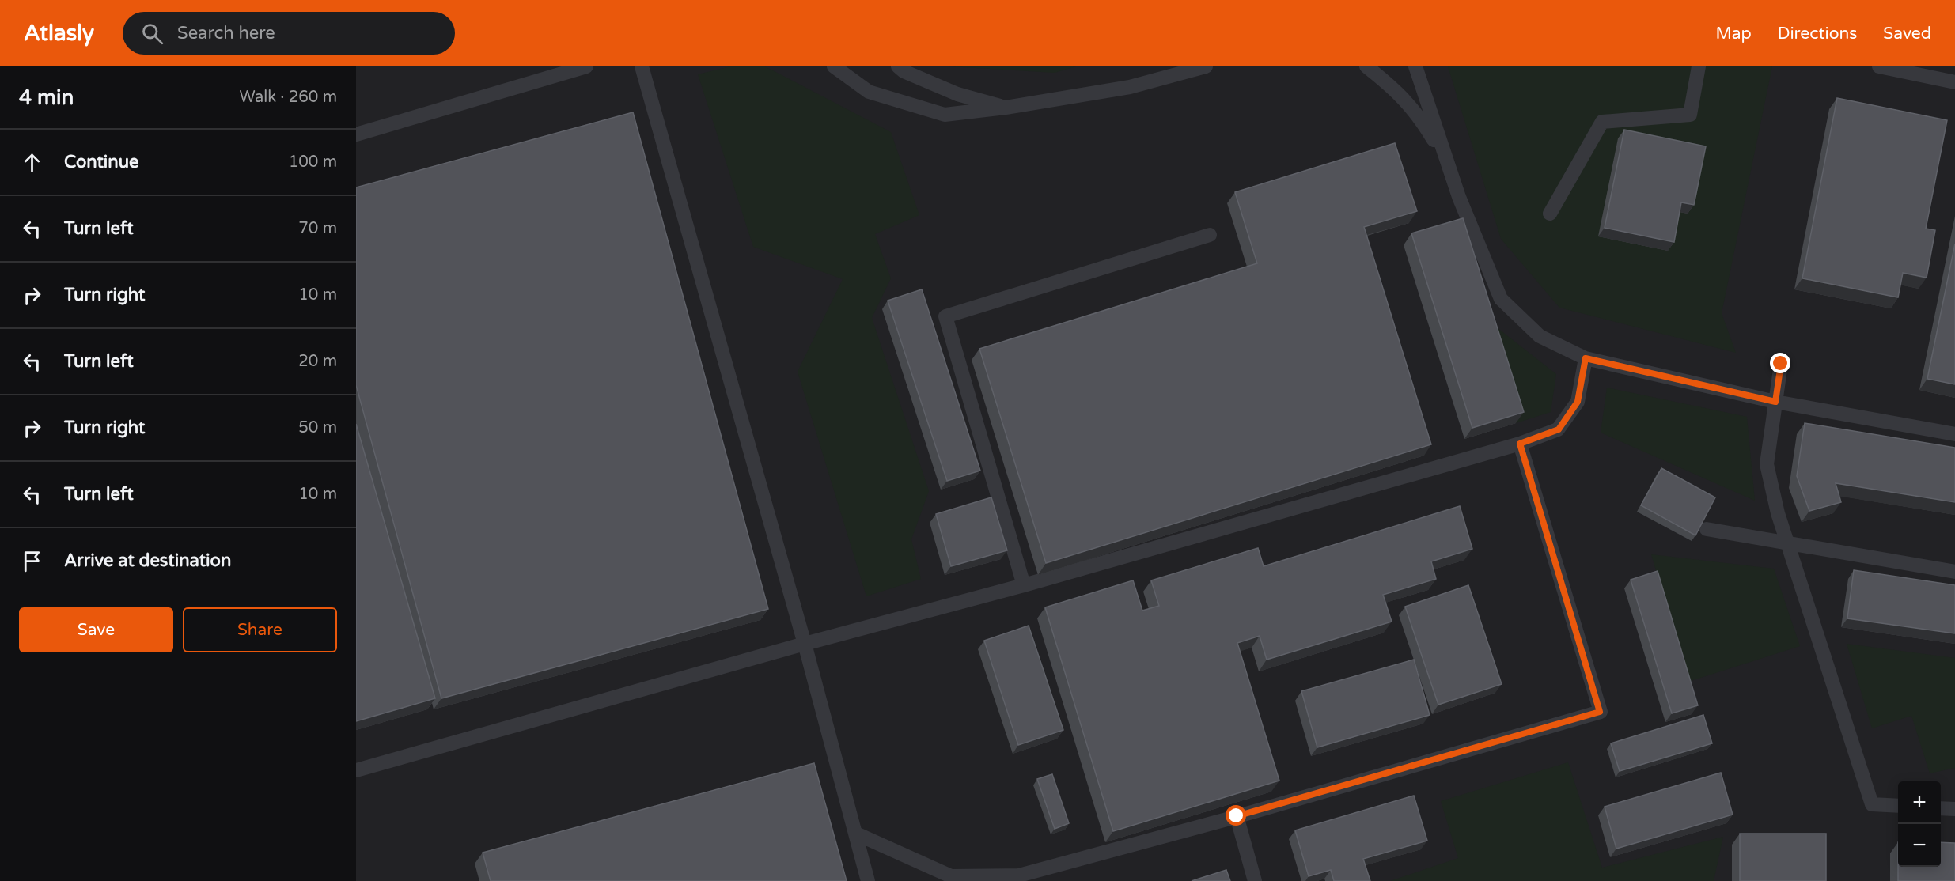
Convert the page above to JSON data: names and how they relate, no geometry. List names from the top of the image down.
{
  "page": {
    "header": "Atlasly",
    "search": "Search here",
    "nav": ["Map", "Directions", "Saved"],
    "heading": ["4 min", "Walk · 260 m"],
    "list": [
      ["Continue", "100 m"],
      ["Turn left", "70 m"],
      ["Turn right", "10 m"],
      ["Turn left", "20 m"],
      ["Turn right", "50 m"],
      ["Turn left", "10 m"],
      "Arrive at destination"
    ],
    "buttons": ["Save", "Share"],
    "map_buttons": ["+", "−"]
  }
}
